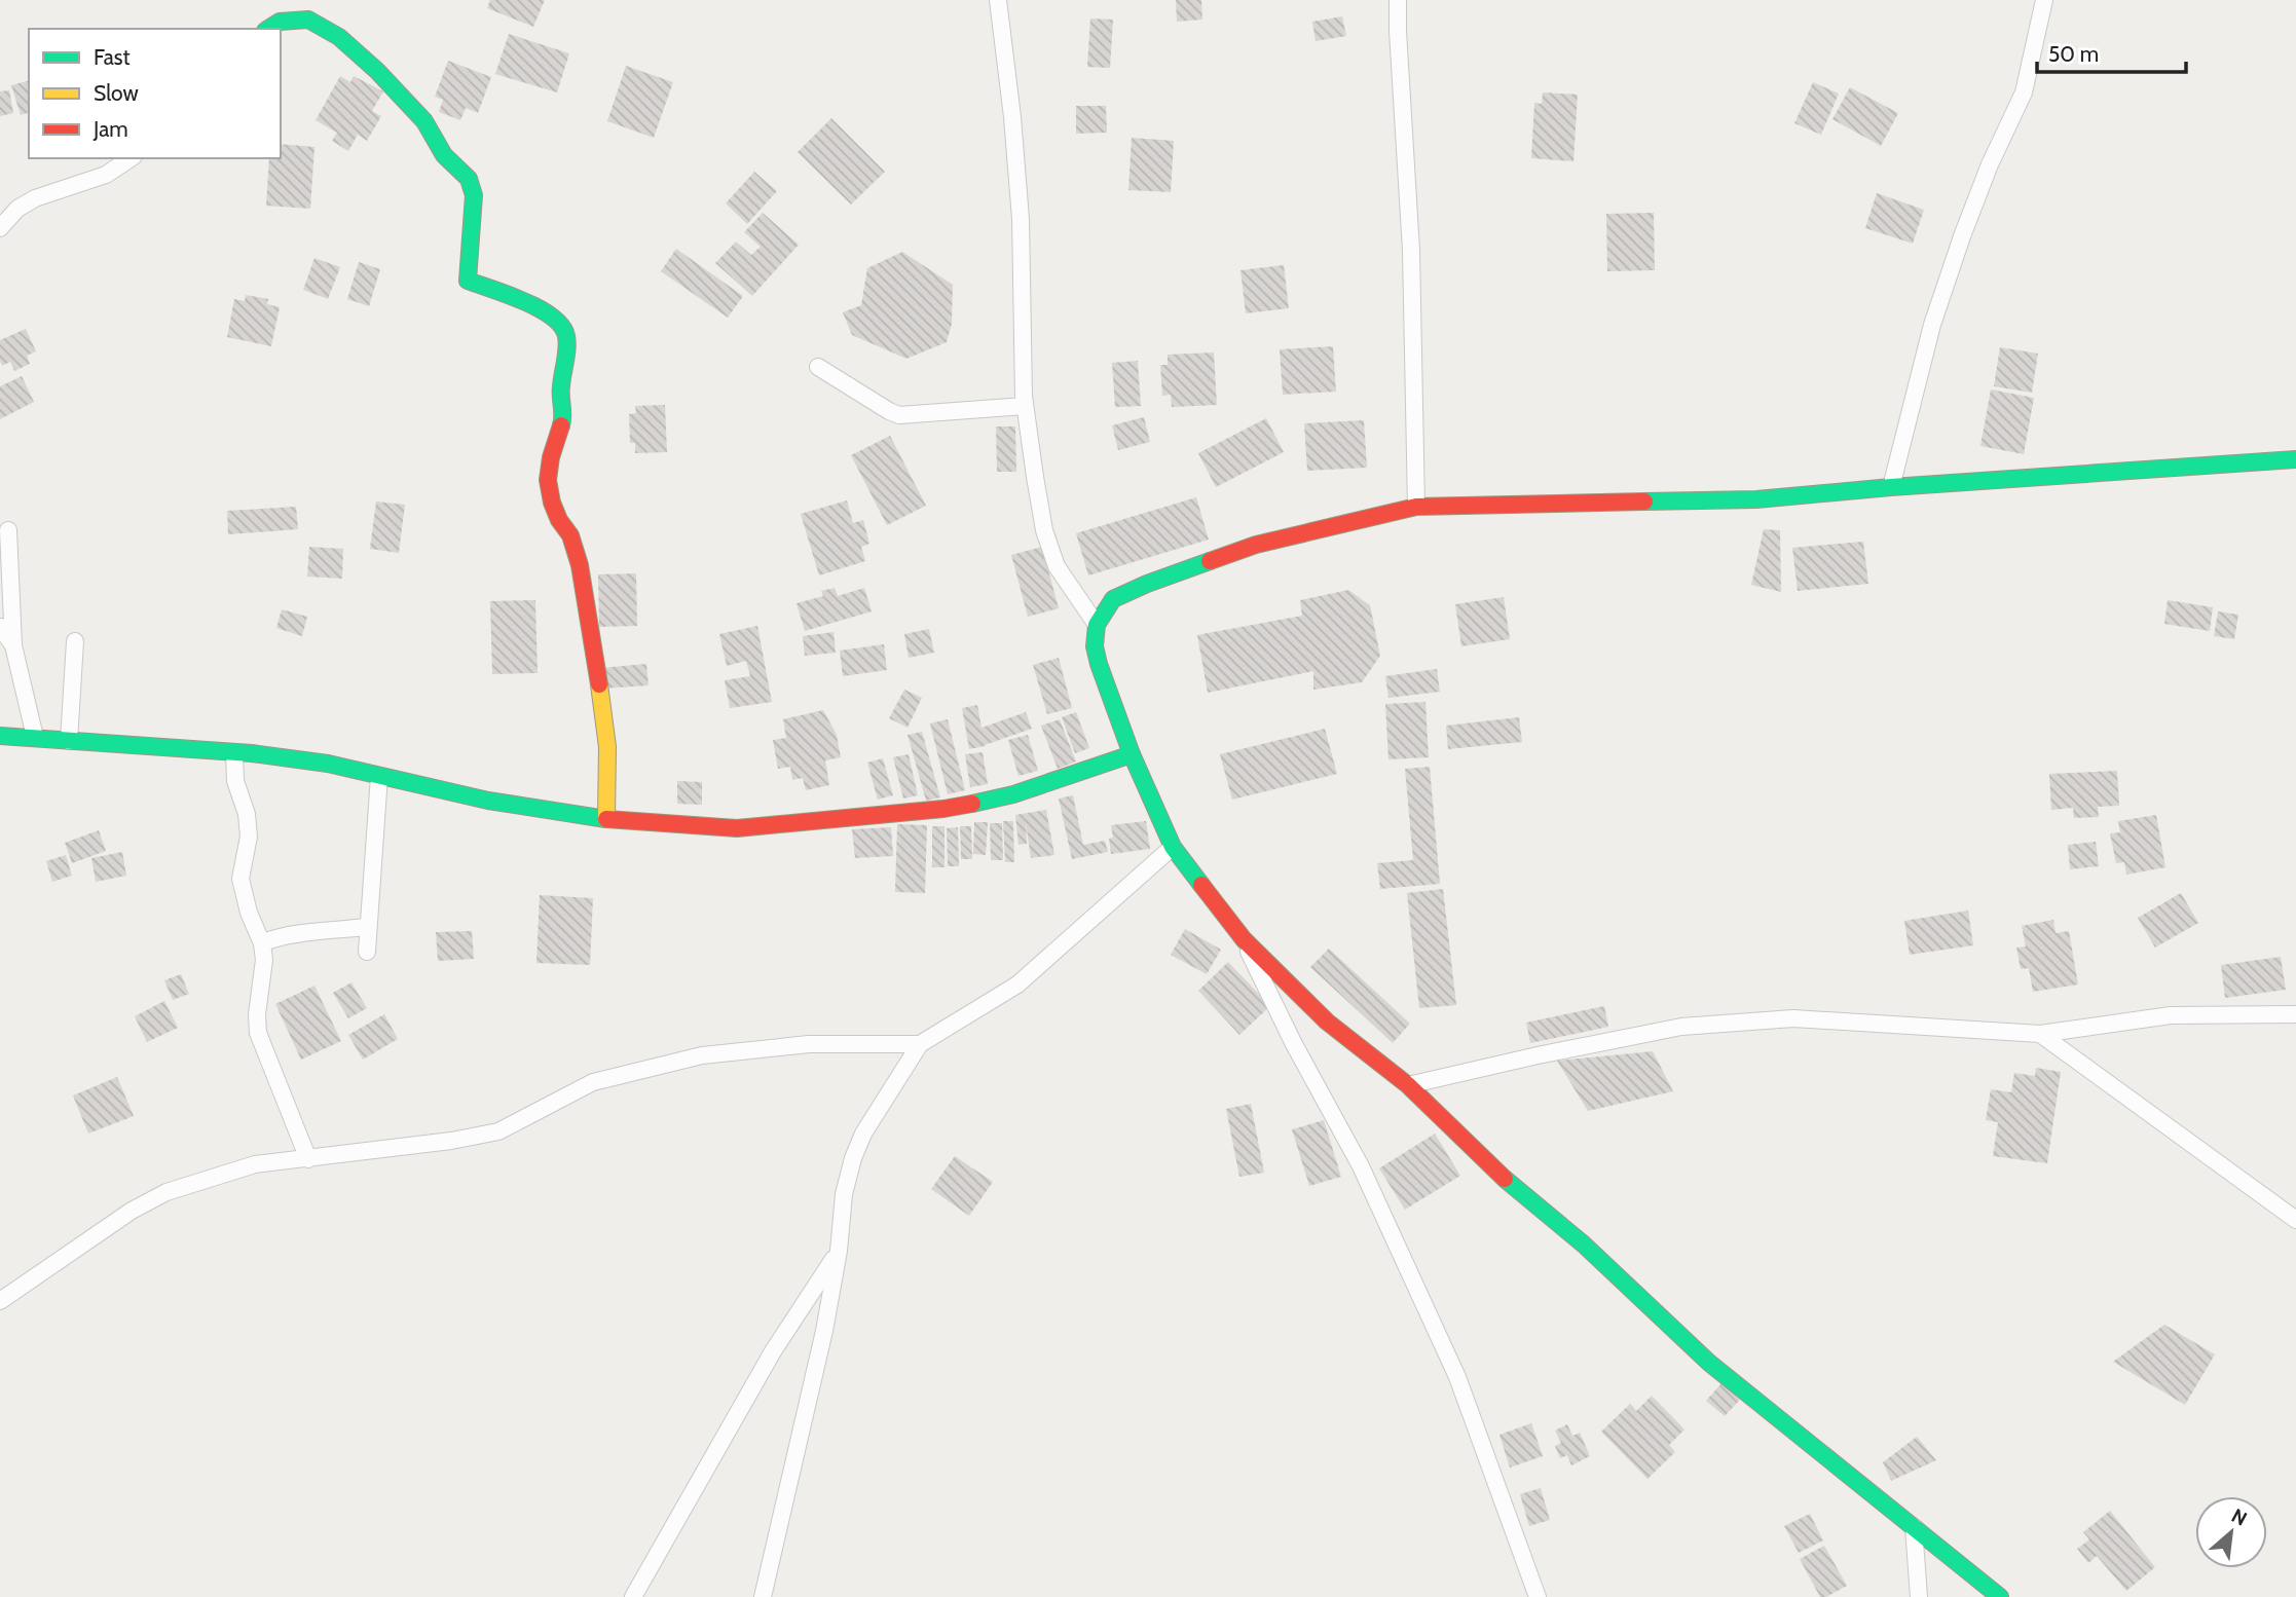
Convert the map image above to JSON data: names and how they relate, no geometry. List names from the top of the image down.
{
  "legend": ["Fast", "Slow", "Jam"],
  "scale_bar": "50 m",
  "north": "top right"
}
